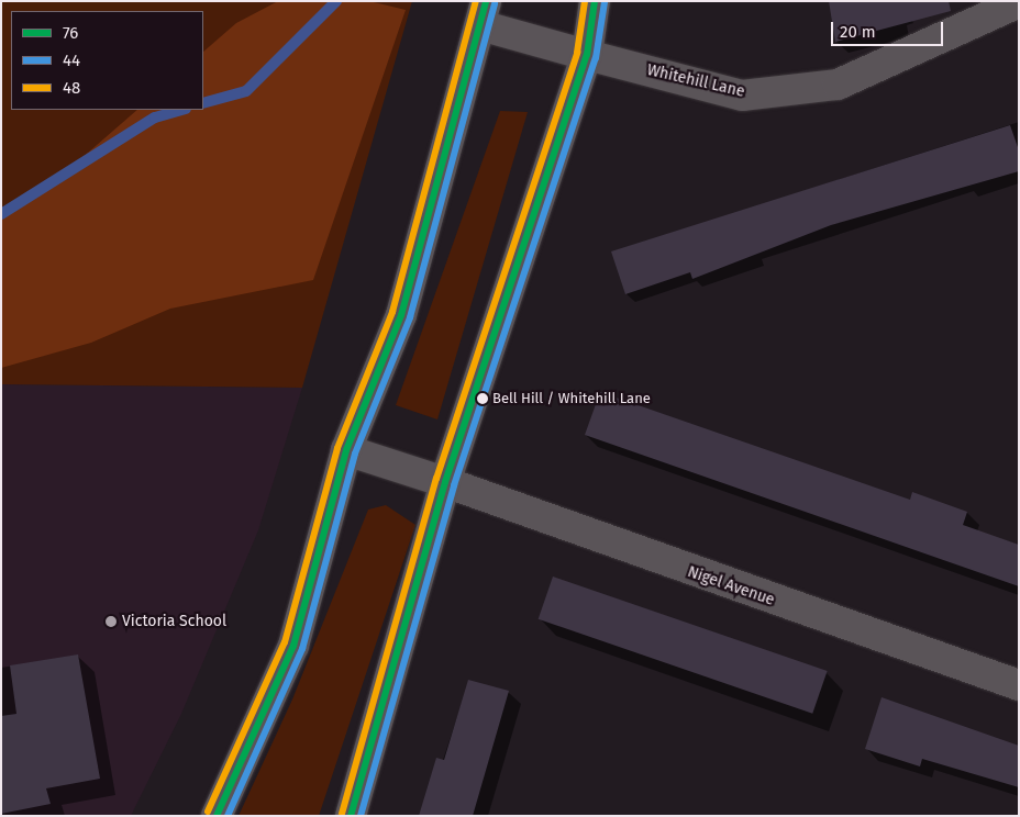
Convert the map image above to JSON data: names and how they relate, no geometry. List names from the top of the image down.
{
  "streets": {
    "main road": ["Whitehill Lane", "Nigel Avenue"]
  },
  "places": ["Bell Hill / Whitehill Lane", "Victoria School"],
  "lines": ["transit line 76", "transit line 48", "transit line 44"],
  "legend": ["76", "44", "48"],
  "scale_bar": "20 m"
}
